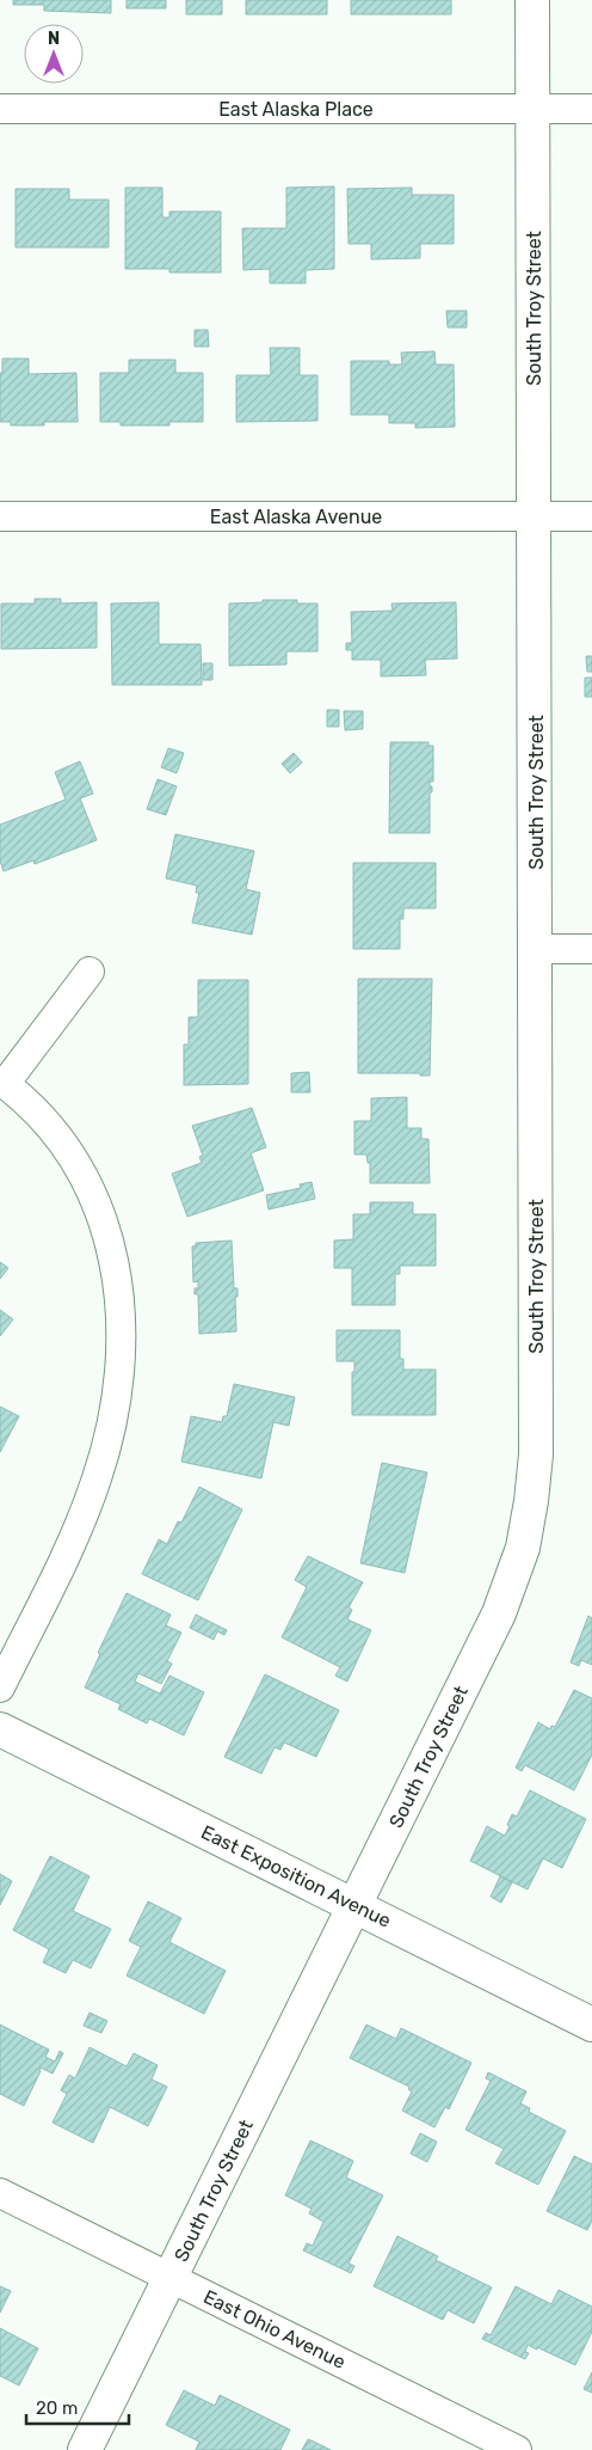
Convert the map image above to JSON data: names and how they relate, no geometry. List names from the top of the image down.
{
  "streets": {
    "street": [
      "East Alaska Place",
      "South Troy Street",
      "East Alaska Avenue",
      "East Exposition Avenue",
      "East Ohio Avenue"
    ]
  },
  "crossings": [
    ["East Alaska Place", "South Troy Street"],
    ["South Troy Street", "East Alaska Avenue"],
    ["South Troy Street", "East Exposition Avenue"],
    ["South Troy Street", "East Ohio Avenue"]
  ],
  "scale_bar": "20 m",
  "north": "top"
}
